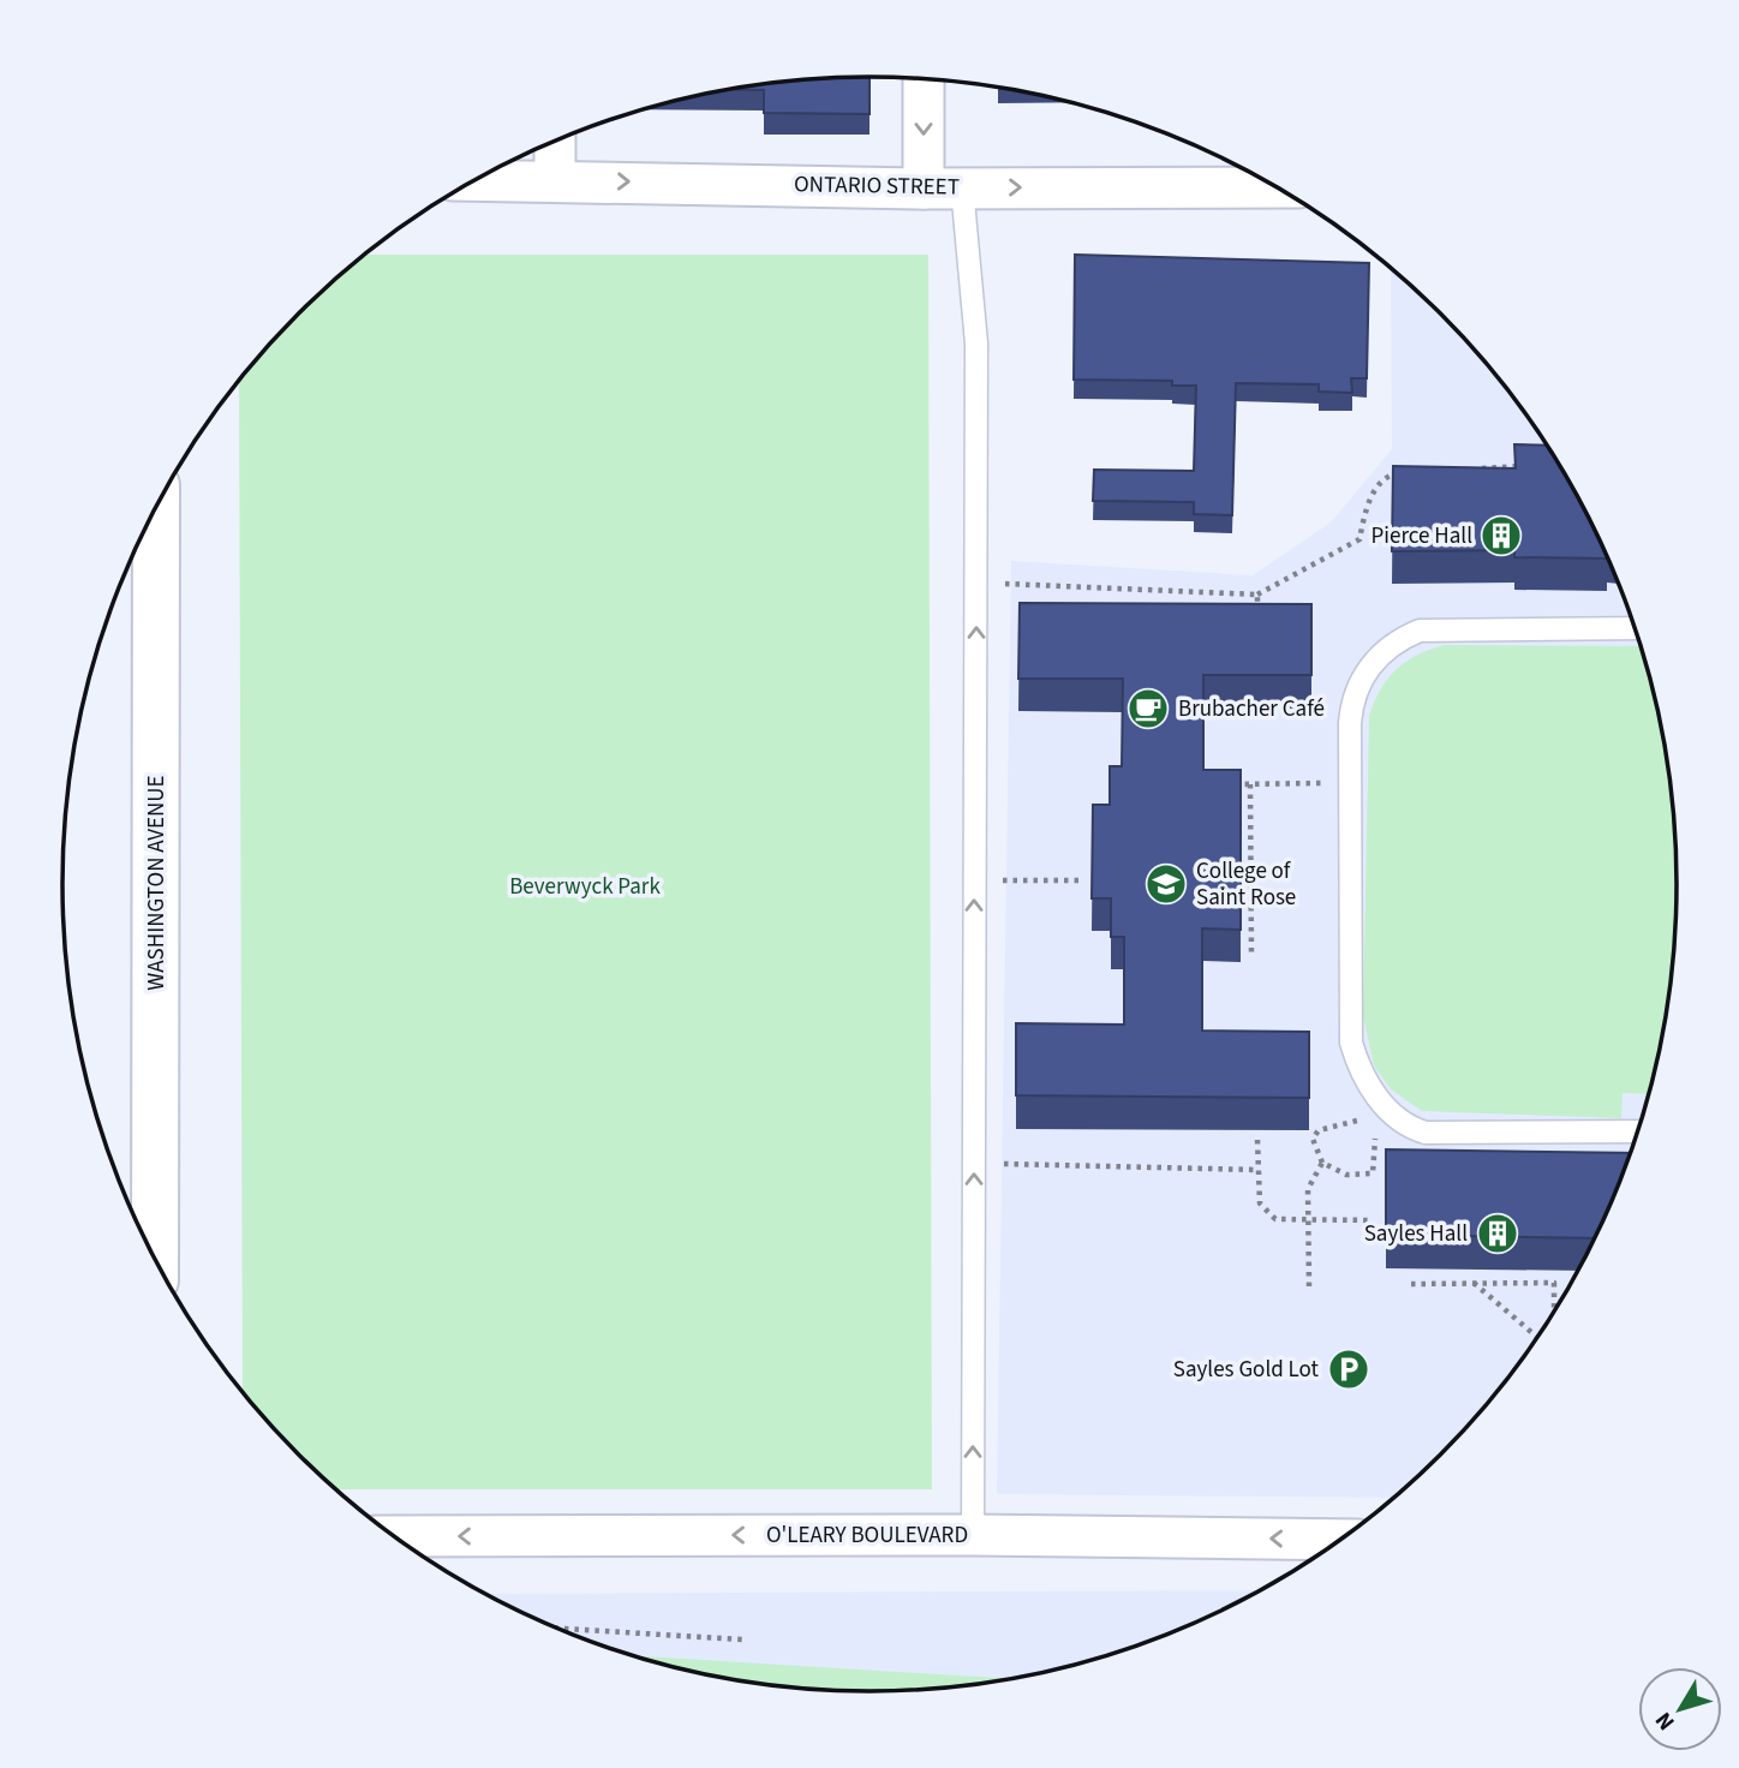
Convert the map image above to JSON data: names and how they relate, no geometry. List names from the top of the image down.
{
  "streets": {
    "main road": ["WASHINGTON AVENUE"],
    "street": ["ONTARIO STREET", "O'LEARY BOULEVARD"]
  },
  "one_way": ["ONTARIO STREET", "O'LEARY BOULEVARD"],
  "parks": ["Beverwyck Park"],
  "places": {
    "building": ["Pierce Hall", "Sayles Hall"],
    "cafe": ["Brubacher Café"],
    "school or university": ["College of Saint Rose"],
    "parking": ["Sayles Gold Lot"]
  },
  "north": "bottom left"
}
